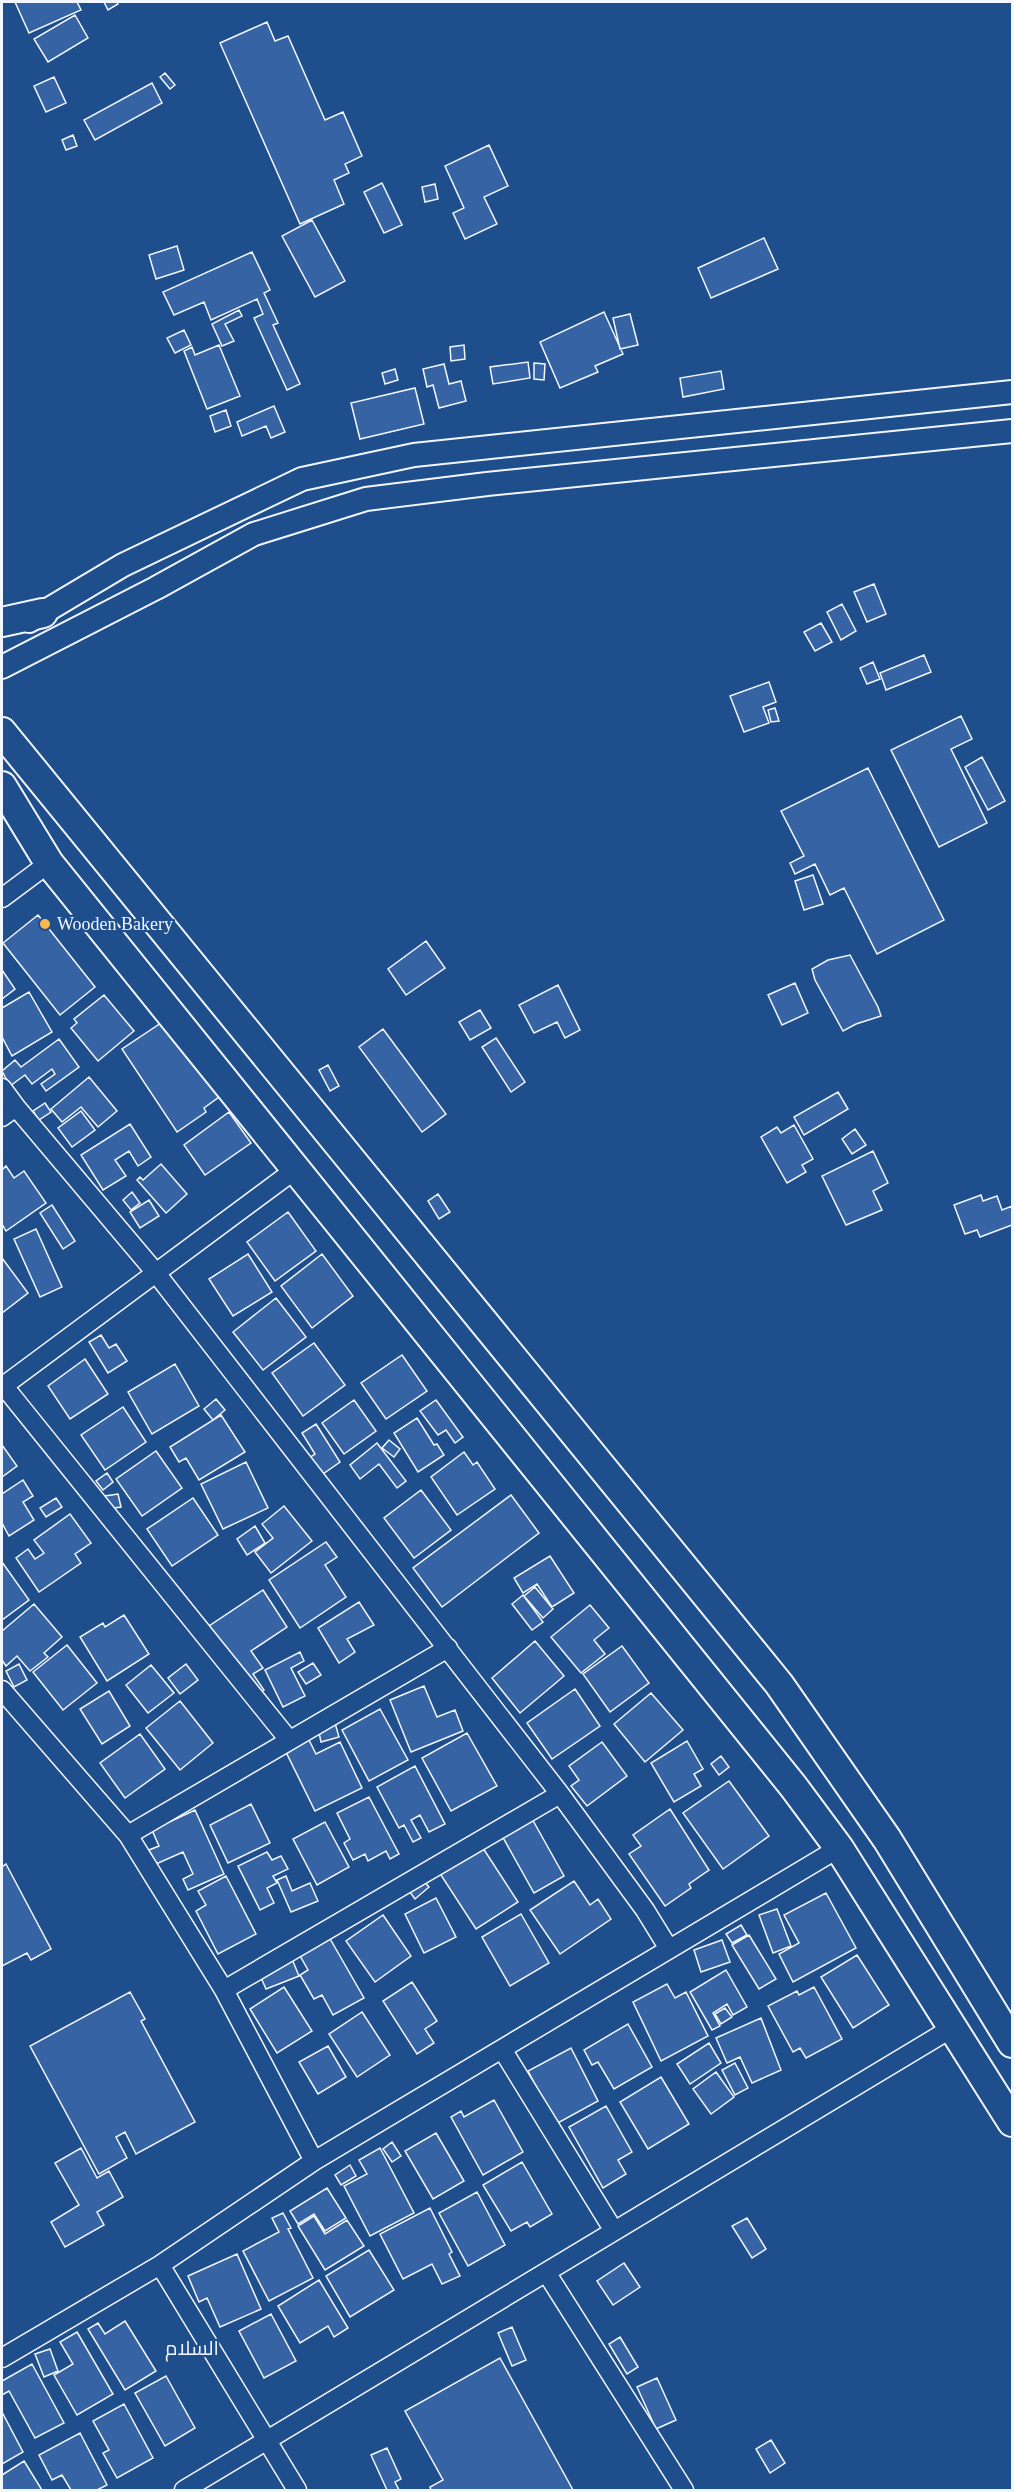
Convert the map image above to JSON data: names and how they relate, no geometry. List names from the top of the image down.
{
  "districts": ["السلام"],
  "places": ["Wooden Bakery"]
}
